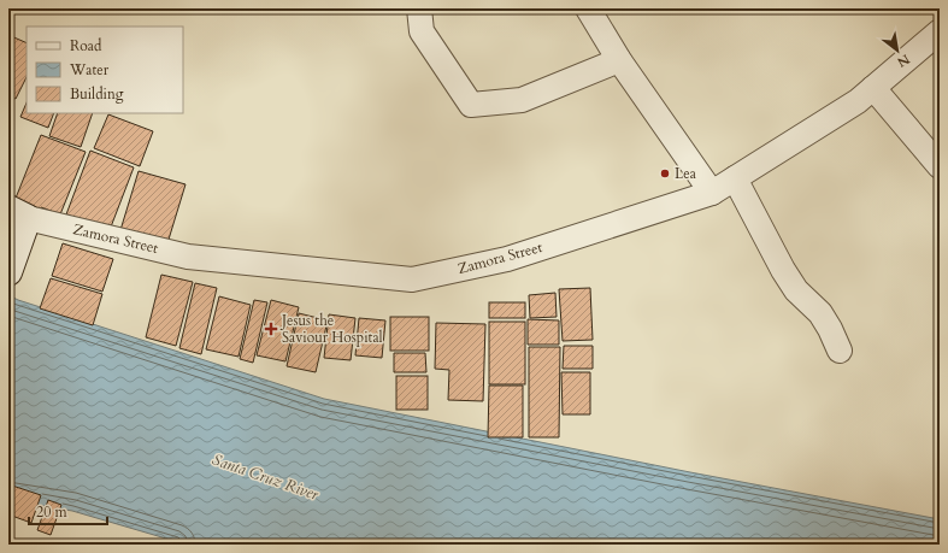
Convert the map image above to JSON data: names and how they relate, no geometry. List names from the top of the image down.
{
  "streets": {
    "street": ["Zamora Street"]
  },
  "water": ["Santa Cruz River"],
  "places": {
    "other": ["Lea"],
    "health": ["Jesus the Saviour Hospital"]
  },
  "legend": ["Road", "Water", "Building"],
  "scale_bar": "20 m",
  "north": "bottom right"
}
